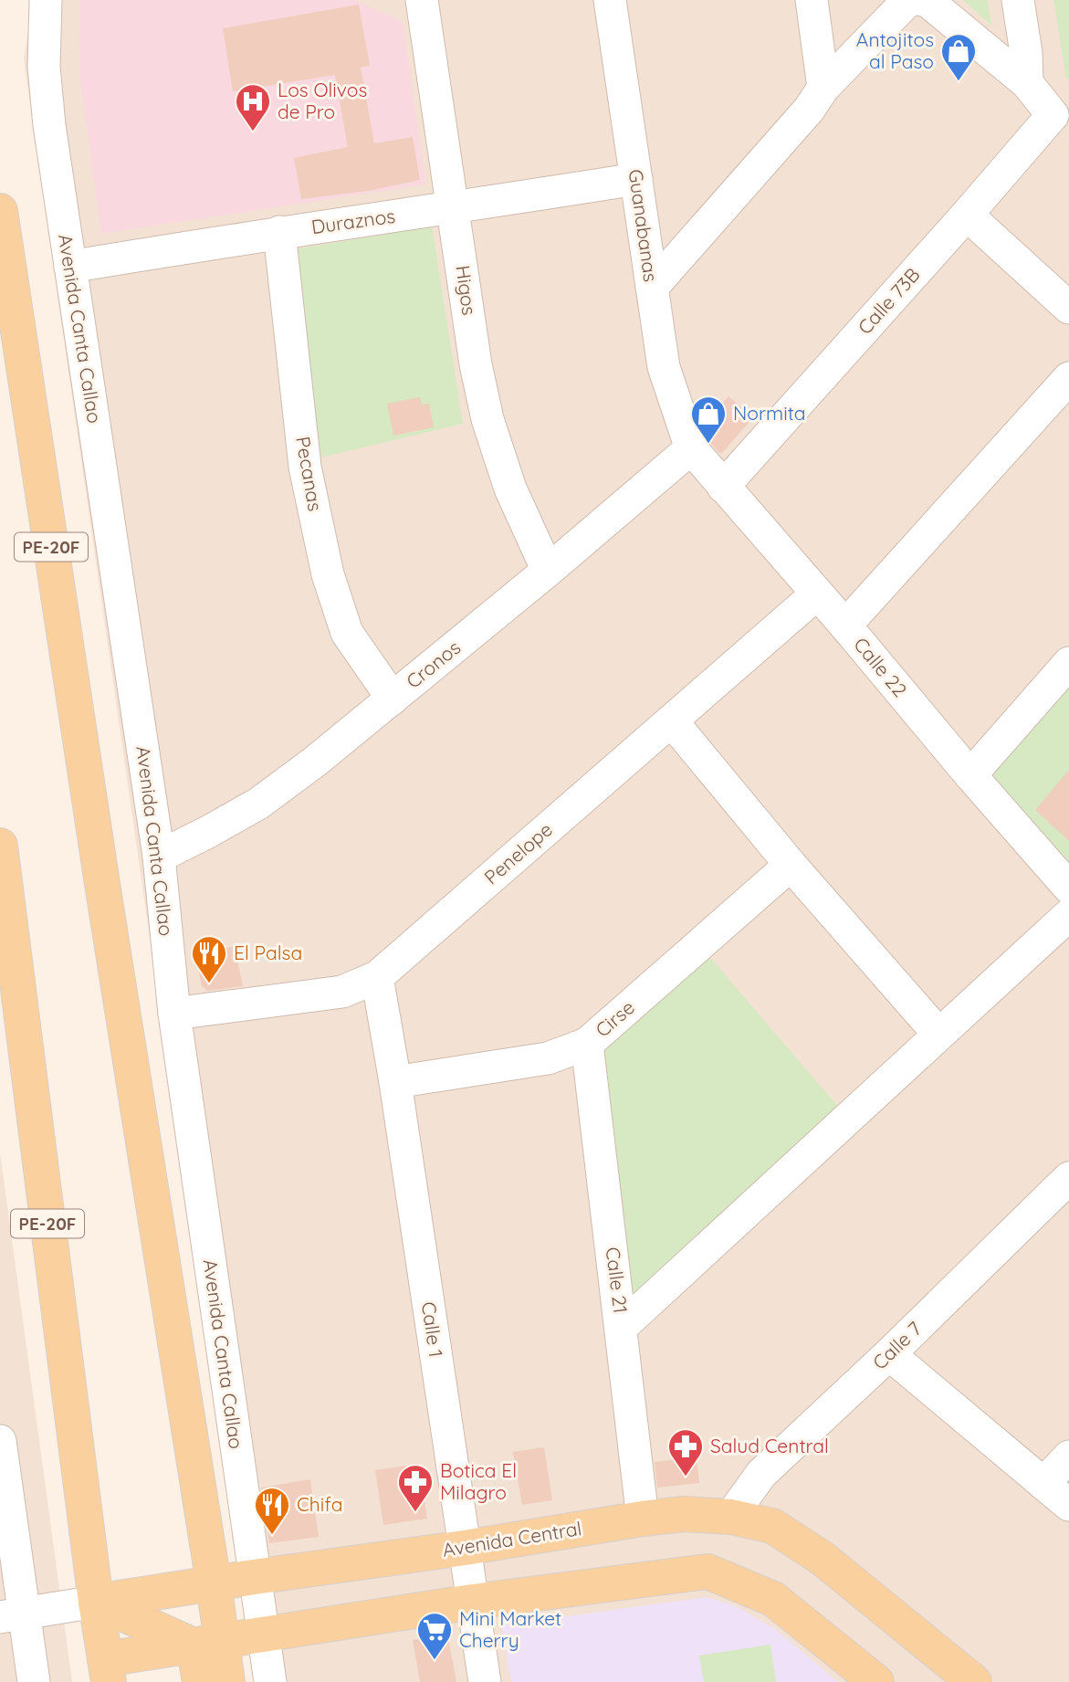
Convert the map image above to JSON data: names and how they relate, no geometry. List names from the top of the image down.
{
  "streets": {
    "main road": ["PE-20F", "Avenida Central"],
    "street": [
      "Duraznos",
      "Guanabanas",
      "Higos",
      "Calle 73B",
      "Avenida Canta Callao",
      "Pecanas",
      "Cronos",
      "Calle 22",
      "Penelope",
      "Cirse",
      "Calle 21",
      "Calle 1",
      "Calle 7"
    ]
  },
  "crossings": [
    ["Duraznos", "Guanabanas"],
    ["Duraznos", "Higos"],
    ["Duraznos", "Avenida Canta Callao"],
    ["Duraznos", "Pecanas"],
    ["Guanabanas", "Cronos"],
    ["Guanabanas", "Calle 22"],
    ["Higos", "Cronos"],
    ["Calle 73B", "Calle 22"],
    ["Avenida Canta Callao", "Cronos"],
    ["Avenida Canta Callao", "Penelope"],
    ["Avenida Canta Callao", "Avenida Central"],
    ["Pecanas", "Cronos"],
    ["PE-20F", "Avenida Central"],
    ["Cronos", "Calle 22"],
    ["Calle 22", "Penelope"],
    ["Penelope", "Calle 1"],
    ["Cirse", "Calle 21"],
    ["Cirse", "Calle 1"],
    ["Calle 21", "Avenida Central"],
    ["Calle 1", "Avenida Central"],
    ["Calle 7", "Avenida Central"]
  ],
  "places": {
    "shop": ["Antojitos al Paso", "Normita"],
    "hospital": ["Los Olivos de Pro"],
    "restaurant": ["El Palsa", "Chifa"],
    "pharmacy": ["Salud Central", "Botica El Milagro"],
    "supermarket": ["Mini Market Cherry"]
  }
}
